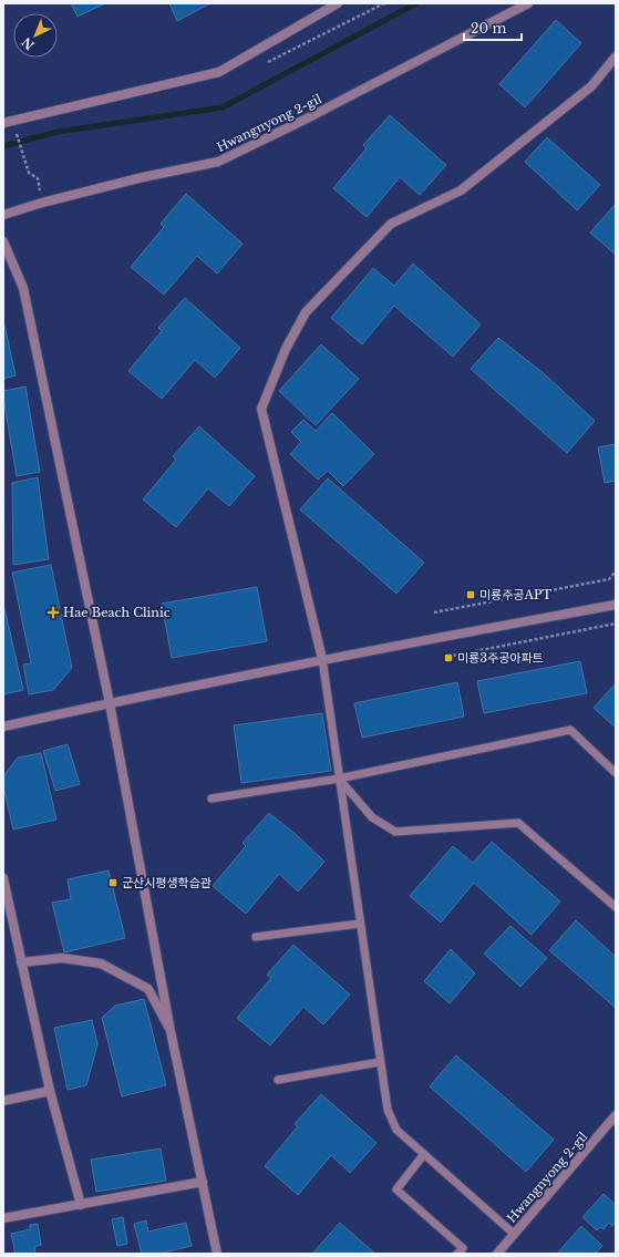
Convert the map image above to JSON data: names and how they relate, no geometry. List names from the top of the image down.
{
  "streets": {
    "street": ["Hwangnyong 2-gil"]
  },
  "places": {
    "transit": ["미룡주공APT", "미룡3주공아파트", "군산시평생학습관"],
    "health": ["Hae Beach Clinic"]
  },
  "scale_bar": "20 m",
  "north": "bottom left"
}
